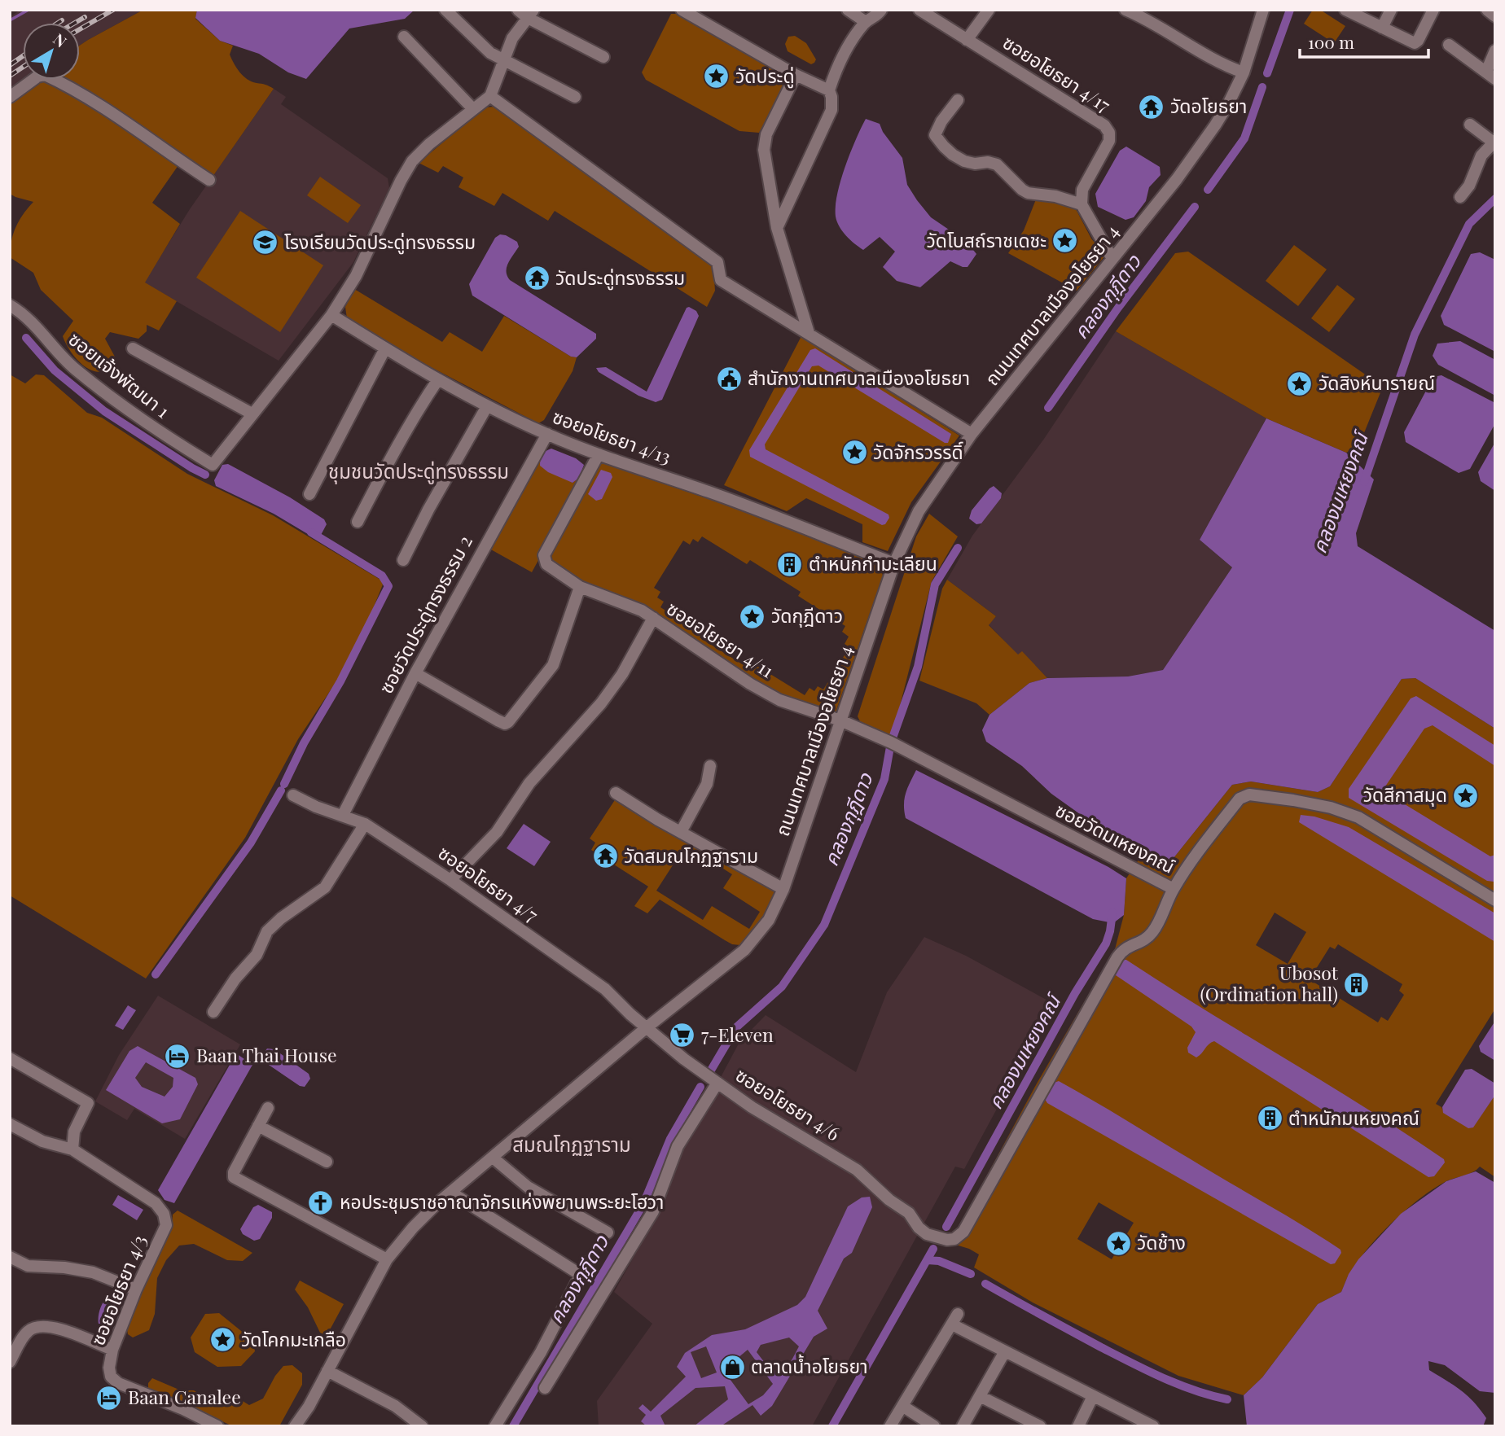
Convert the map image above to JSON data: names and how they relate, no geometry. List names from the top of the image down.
{
  "streets": {
    "street": [
      "ซอยอโยธยา 4/17",
      "ถนนเทศบาลเมืองอโยธยา 4",
      "ซอยแจ้งพัฒนา 1",
      "ซอยอโยธยา 4/13",
      "ซอยวัดประดู่ทรงธรรม 2",
      "ซอยอโยธยา 4/11",
      "ซอยวัดมเหยงคณ์",
      "ซอยอโยธยา 4/7",
      "ซอยอโยธยา 4/6",
      "ซอยอโยธยา 4/3"
    ]
  },
  "crossings": [
    ["ถนนเทศบาลเมืองอโยธยา 4", "ซอยอโยธยา 4/13"],
    ["ถนนเทศบาลเมืองอโยธยา 4", "ซอยอโยธยา 4/11"],
    ["ถนนเทศบาลเมืองอโยธยา 4", "ซอยวัดมเหยงคณ์"],
    ["ถนนเทศบาลเมืองอโยธยา 4", "ซอยอโยธยา 4/7"],
    ["ถนนเทศบาลเมืองอโยธยา 4", "ซอยอโยธยา 4/6"],
    ["ซอยอโยธยา 4/13", "ซอยวัดประดู่ทรงธรรม 2"],
    ["ซอยอโยธยา 4/13", "ซอยอโยธยา 4/11"],
    ["ซอยวัดประดู่ทรงธรรม 2", "ซอยอโยธยา 4/7"],
    ["ซอยอโยธยา 4/11", "ซอยวัดมเหยงคณ์"],
    ["ซอยวัดมเหยงคณ์", "ซอยอโยธยา 4/6"],
    ["ซอยอโยธยา 4/7", "ซอยอโยธยา 4/6"]
  ],
  "districts": ["ชุมชนวัดประดู่ทรงธรรม", "สมณโกฏฐาราม"],
  "water": ["คลองกุฎีดาว", "คลองมเหยงคณ์"],
  "places": {
    "place": [
      "วัดประดู่",
      "วัดโบสถ์ราชเดชะ",
      "วัดสิงห์นารายณ์",
      "วัดจักรวรรดิ์",
      "วัดกุฎีดาว",
      "วัดสีกาสมุด",
      "วัดช้าง",
      "วัดโคกมะเกลือ"
    ],
    "temple": ["วัดอโยธยา", "วัดประดู่ทรงธรรม", "วัดสมณโกฏฐาราม"],
    "school or university": ["โรงเรียนวัดประดู่ทรงธรรม"],
    "public building": ["สำนักงานเทศบาลเมืองอโยธยา"],
    "building": ["ตำหนักกำมะเลียน", "Ubosot (Ordination hall)", "ตำหนักมเหยงคณ์"],
    "supermarket": ["7-Eleven"],
    "hotel": ["Baan Thai House", "Baan Canalee"],
    "church": ["หอประชุมราชอาณาจักรแห่งพยานพระยะโฮวา"],
    "shop": ["ตลาดน้ำอโยธยา"]
  },
  "scale_bar": "100 m",
  "north": "top right"
}
